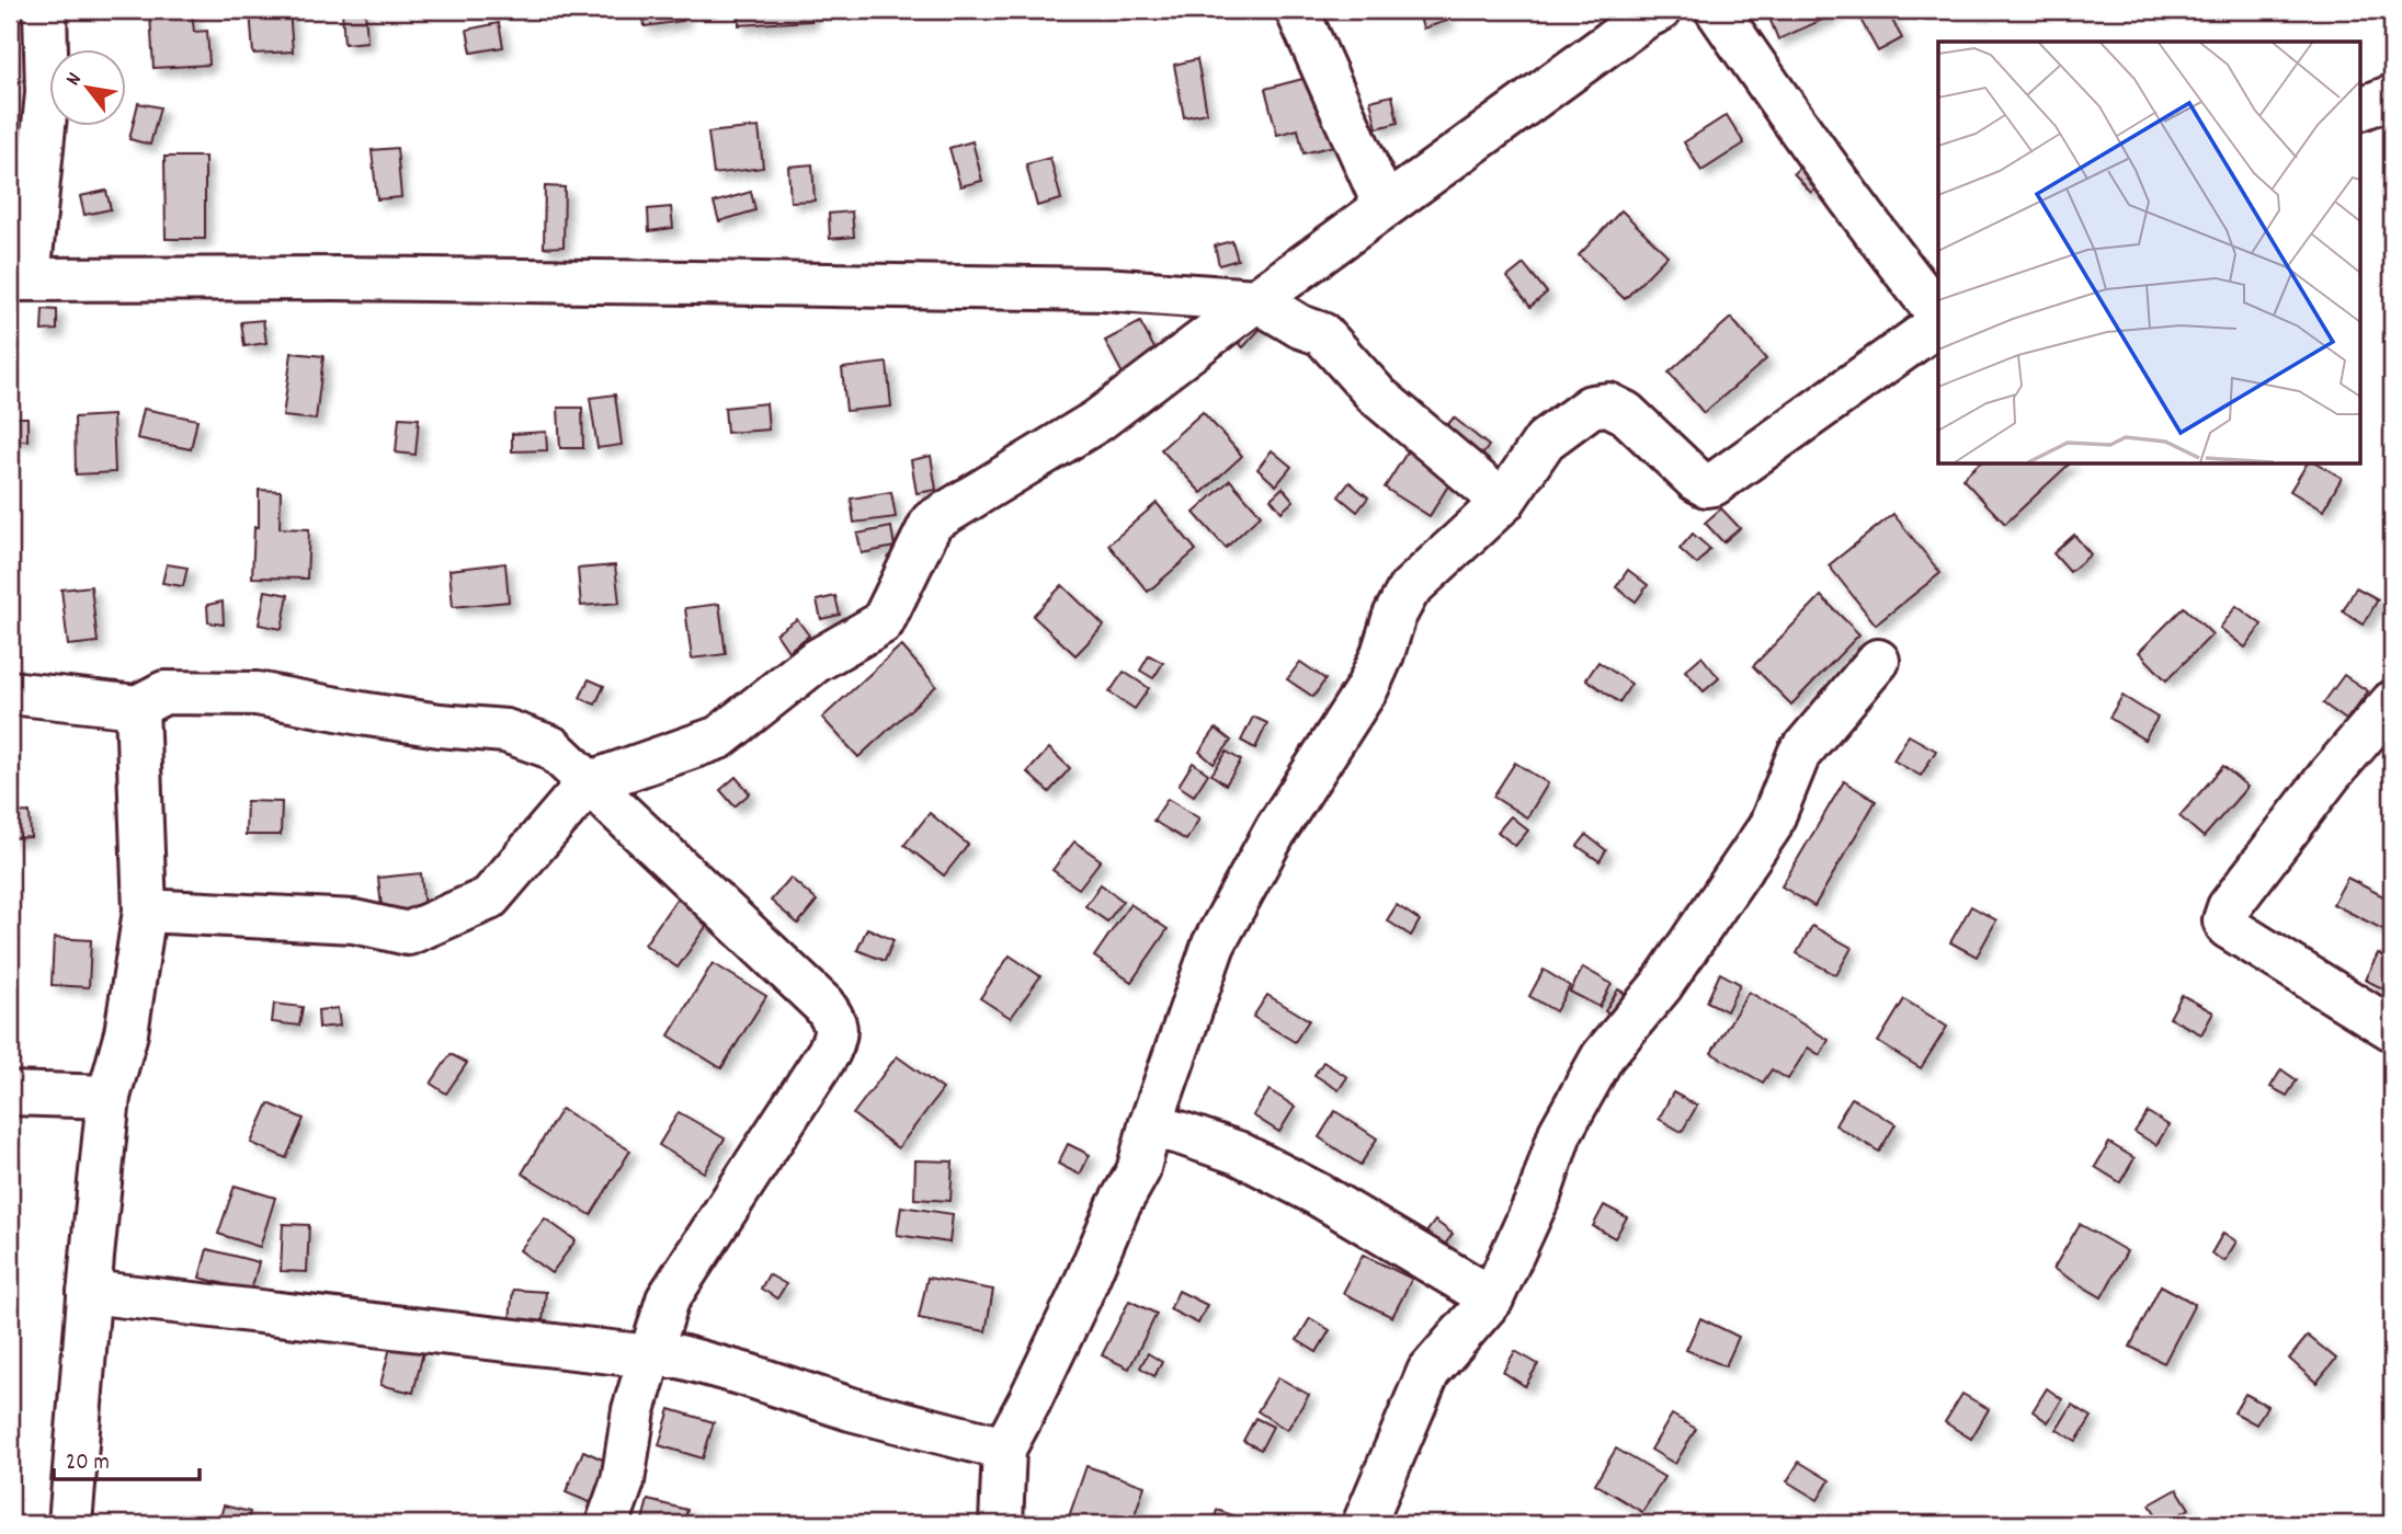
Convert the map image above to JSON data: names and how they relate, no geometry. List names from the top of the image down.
{
  "scale_bar": "20 m",
  "north": "top left"
}
